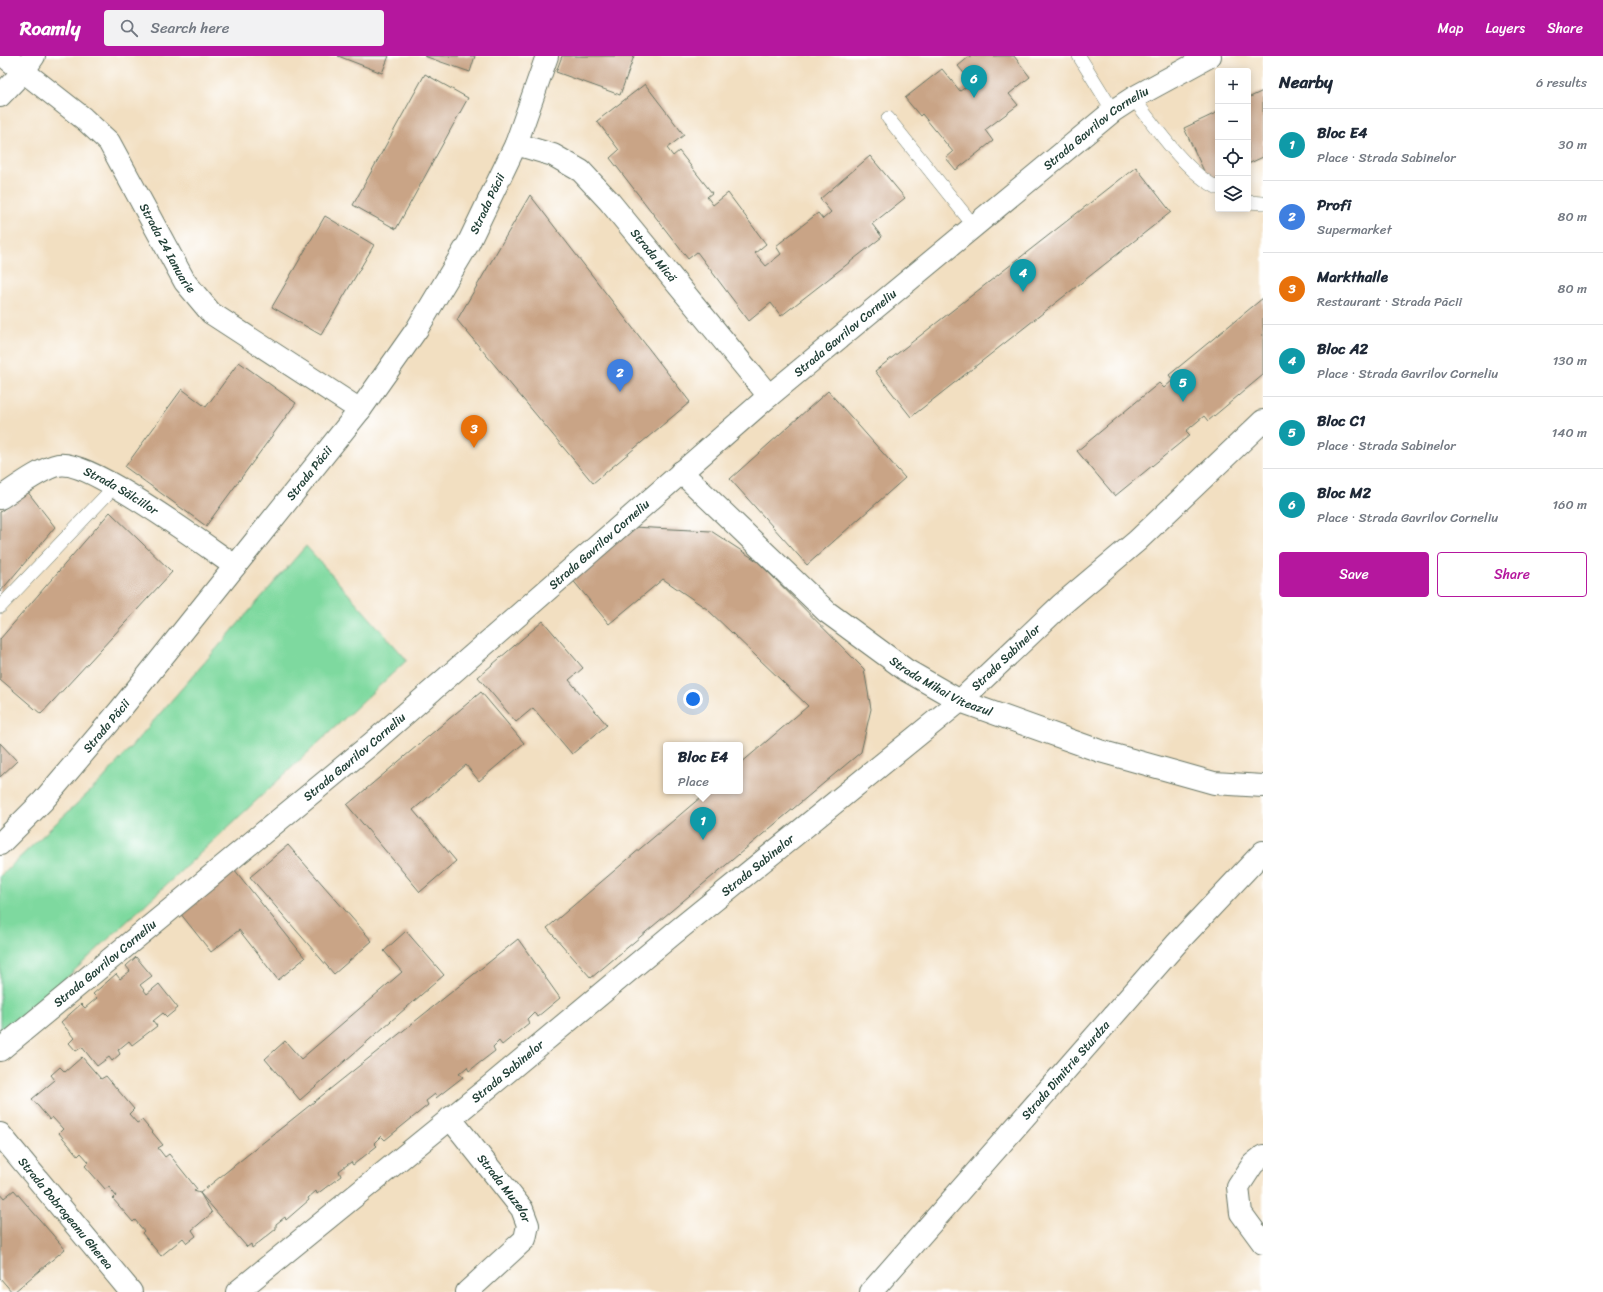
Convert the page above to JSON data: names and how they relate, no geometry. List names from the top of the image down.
{
  "streets": {
    "street": [
      "Strada Gavrilov Corneliu",
      "Strada Păcii",
      "Strada 24 Ianuarie",
      "Strada Mică",
      "Strada Sălciilor",
      "Strada Sabinelor",
      "Strada Mihai Viteazul",
      "Strada Dimitrie Sturdza",
      "Strada Muzelor",
      "Strada Dobrogeanu Gherea"
    ]
  },
  "crossings": [
    ["Strada Gavrilov Corneliu", "Strada Mică"],
    ["Strada Gavrilov Corneliu", "Strada Mihai Viteazul"],
    ["Strada Păcii", "Strada 24 Ianuarie"],
    ["Strada Păcii", "Strada Mică"],
    ["Strada Păcii", "Strada Sălciilor"],
    ["Strada Sabinelor", "Strada Mihai Viteazul"],
    ["Strada Sabinelor", "Strada Muzelor"]
  ],
  "page": {
    "header": "Roamly",
    "search": "Search here",
    "nav": ["Map", "Layers", "Share"],
    "heading": ["Nearby", "6 results"],
    "pins": [
      "6",
      "4",
      "2",
      "5",
      "3",
      "1"
    ],
    "map_buttons": ["+", "−"],
    "list": [
      {
        "mark": "1",
        "name": "Bloc E4",
        "note": "Place · Strada Sabinelor",
        "value": "30 m"
      },
      {
        "mark": "2",
        "name": "Profi",
        "note": "Supermarket",
        "value": "80 m"
      },
      {
        "mark": "3",
        "name": "Markthalle",
        "note": "Restaurant · Strada Păcii",
        "value": "80 m"
      },
      {
        "mark": "4",
        "name": "Bloc A2",
        "note": "Place · Strada Gavrilov Corneliu",
        "value": "130 m"
      },
      {
        "mark": "5",
        "name": "Bloc C1",
        "note": "Place · Strada Sabinelor",
        "value": "140 m"
      },
      {
        "mark": "6",
        "name": "Bloc M2",
        "note": "Place · Strada Gavrilov Corneliu",
        "value": "160 m"
      }
    ],
    "buttons": ["Save", "Share"],
    "popup": ["Bloc E4", "Place"]
  }
}
